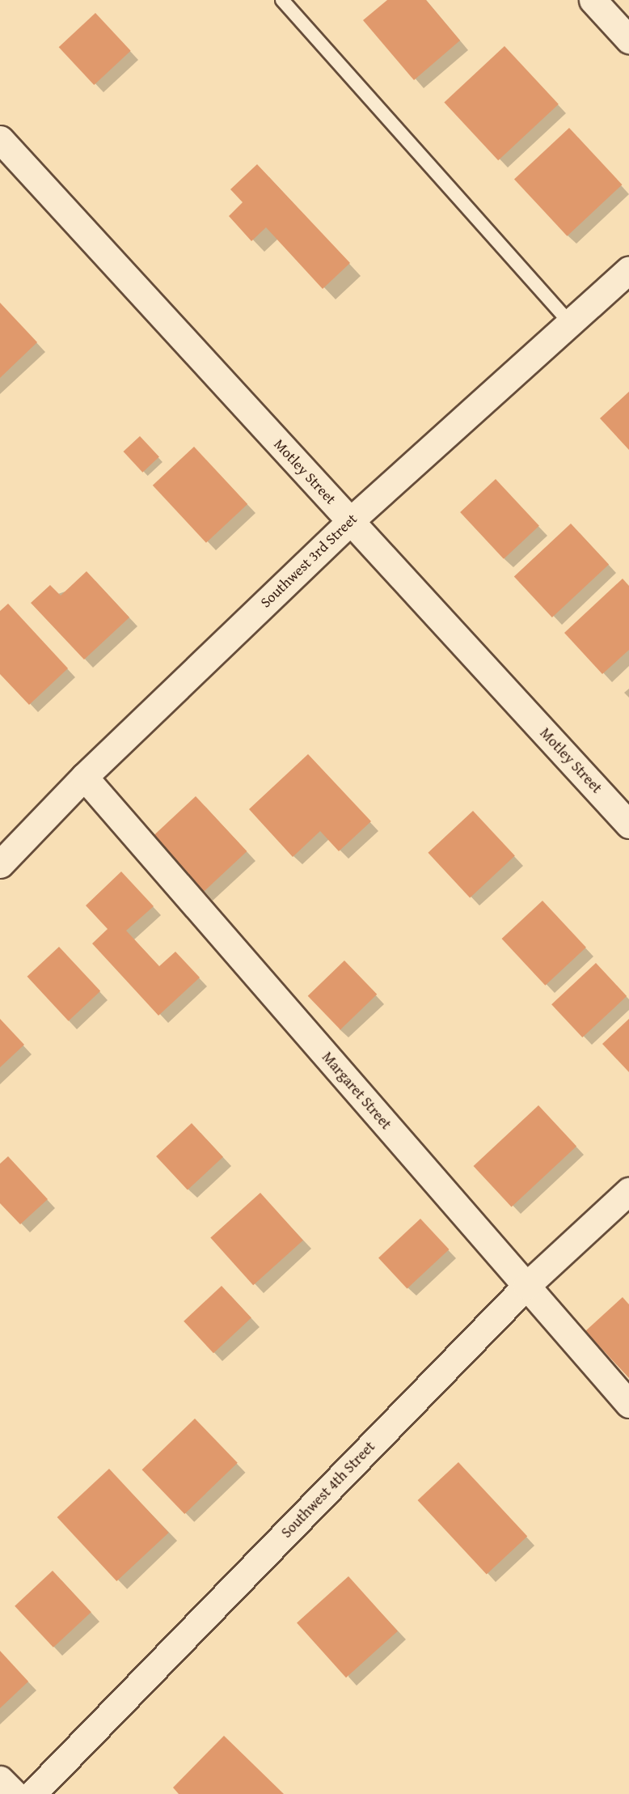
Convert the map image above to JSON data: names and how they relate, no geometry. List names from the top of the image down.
{
  "streets": {
    "street": [
      "Motley Street",
      "Southwest 3rd Street",
      "Margaret Street",
      "Southwest 4th Street"
    ]
  },
  "crossings": [
    ["Motley Street", "Southwest 3rd Street"],
    ["Southwest 3rd Street", "Margaret Street"],
    ["Margaret Street", "Southwest 4th Street"]
  ]
}
